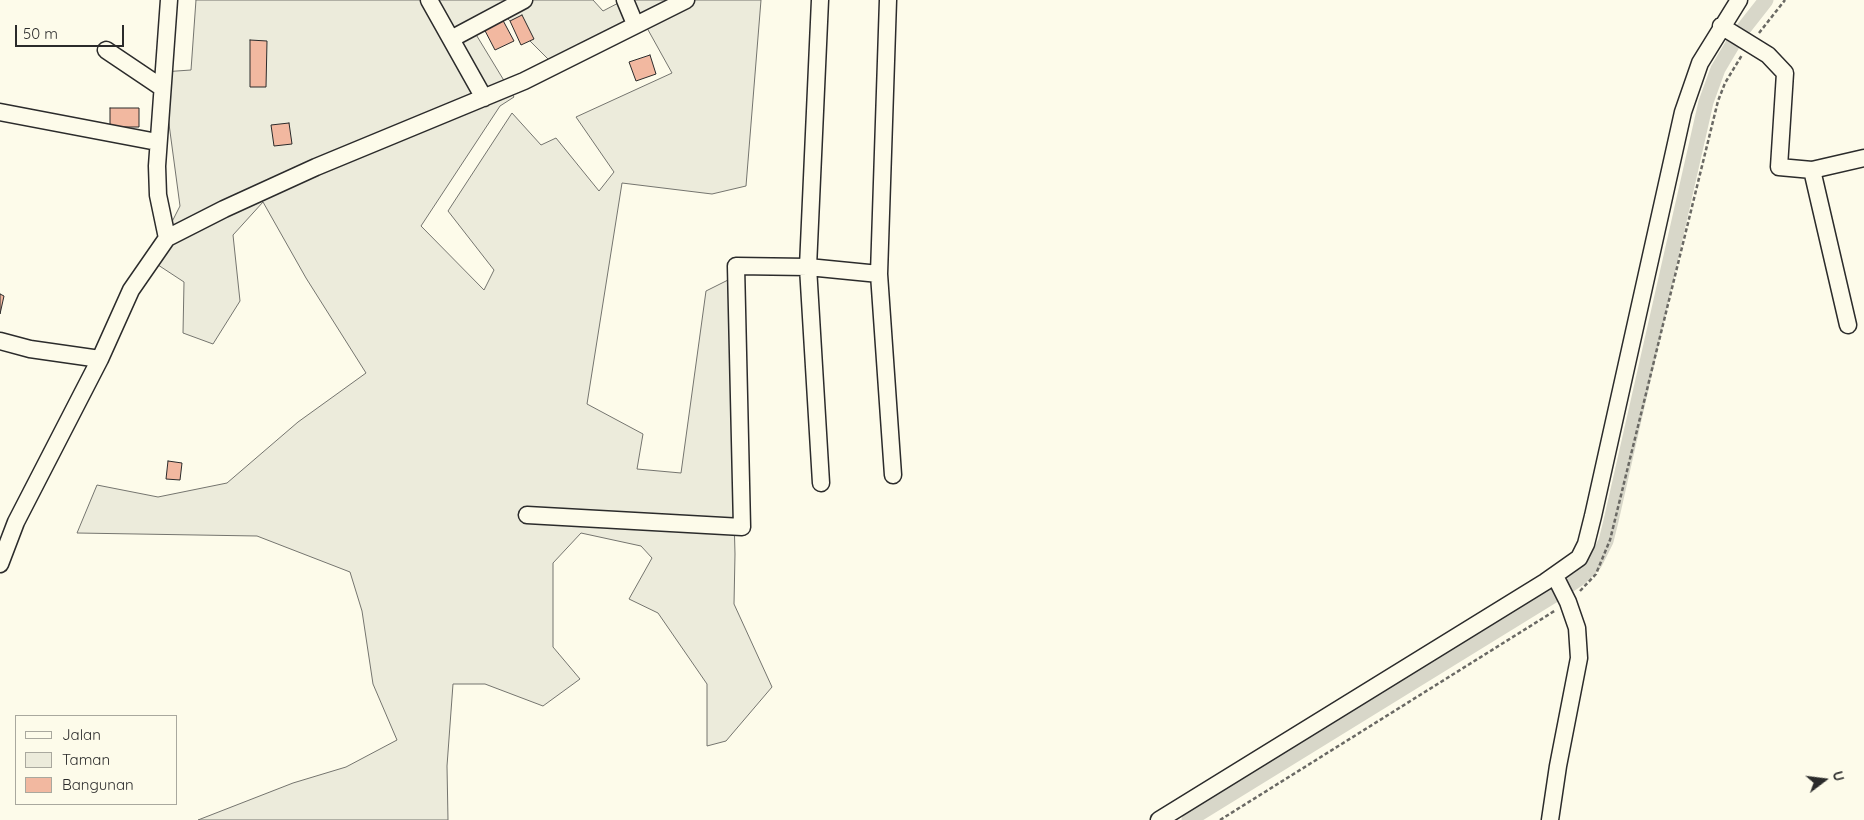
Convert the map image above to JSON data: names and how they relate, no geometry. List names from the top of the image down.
{
  "legend": ["Jalan", "Taman", "Bangunan"],
  "scale_bar": "50 m",
  "north": "right"
}
